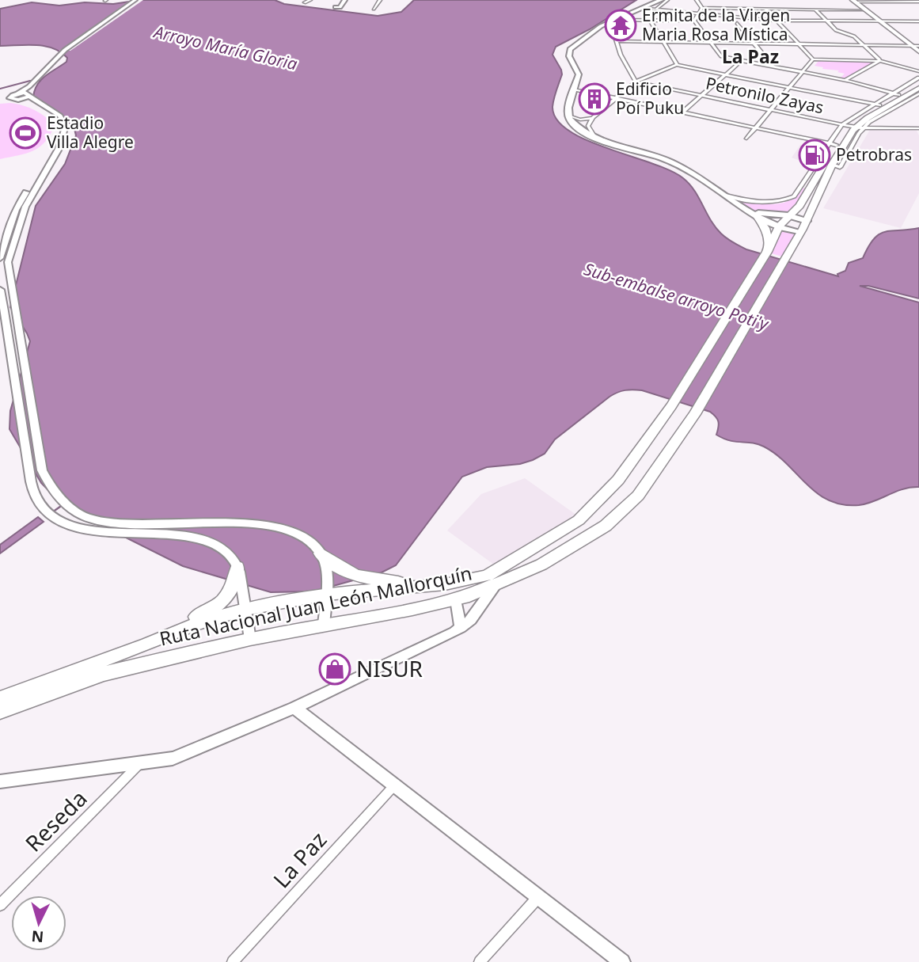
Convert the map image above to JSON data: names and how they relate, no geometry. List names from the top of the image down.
{
  "streets": {
    "highway": ["Ruta Nacional Juan León Mallorquín"],
    "street": ["Petronilo Zayas", "Reseda", "La Paz"]
  },
  "crossings": [
    ["Petronilo Zayas", "Ruta Nacional Juan León Mallorquín"]
  ],
  "districts": ["La Paz"],
  "water": ["Arroyo María Gloria", "Sub-embalse arroyo Poti'y"],
  "places": {
    "temple": ["Ermita de la Virgen Maria Rosa Mística"],
    "building": ["Edificio Poí Puku"],
    "sports": ["Estadio Villa Alegre"],
    "fuel station": ["Petrobras"],
    "shop": ["NISUR"]
  },
  "north": "bottom"
}
